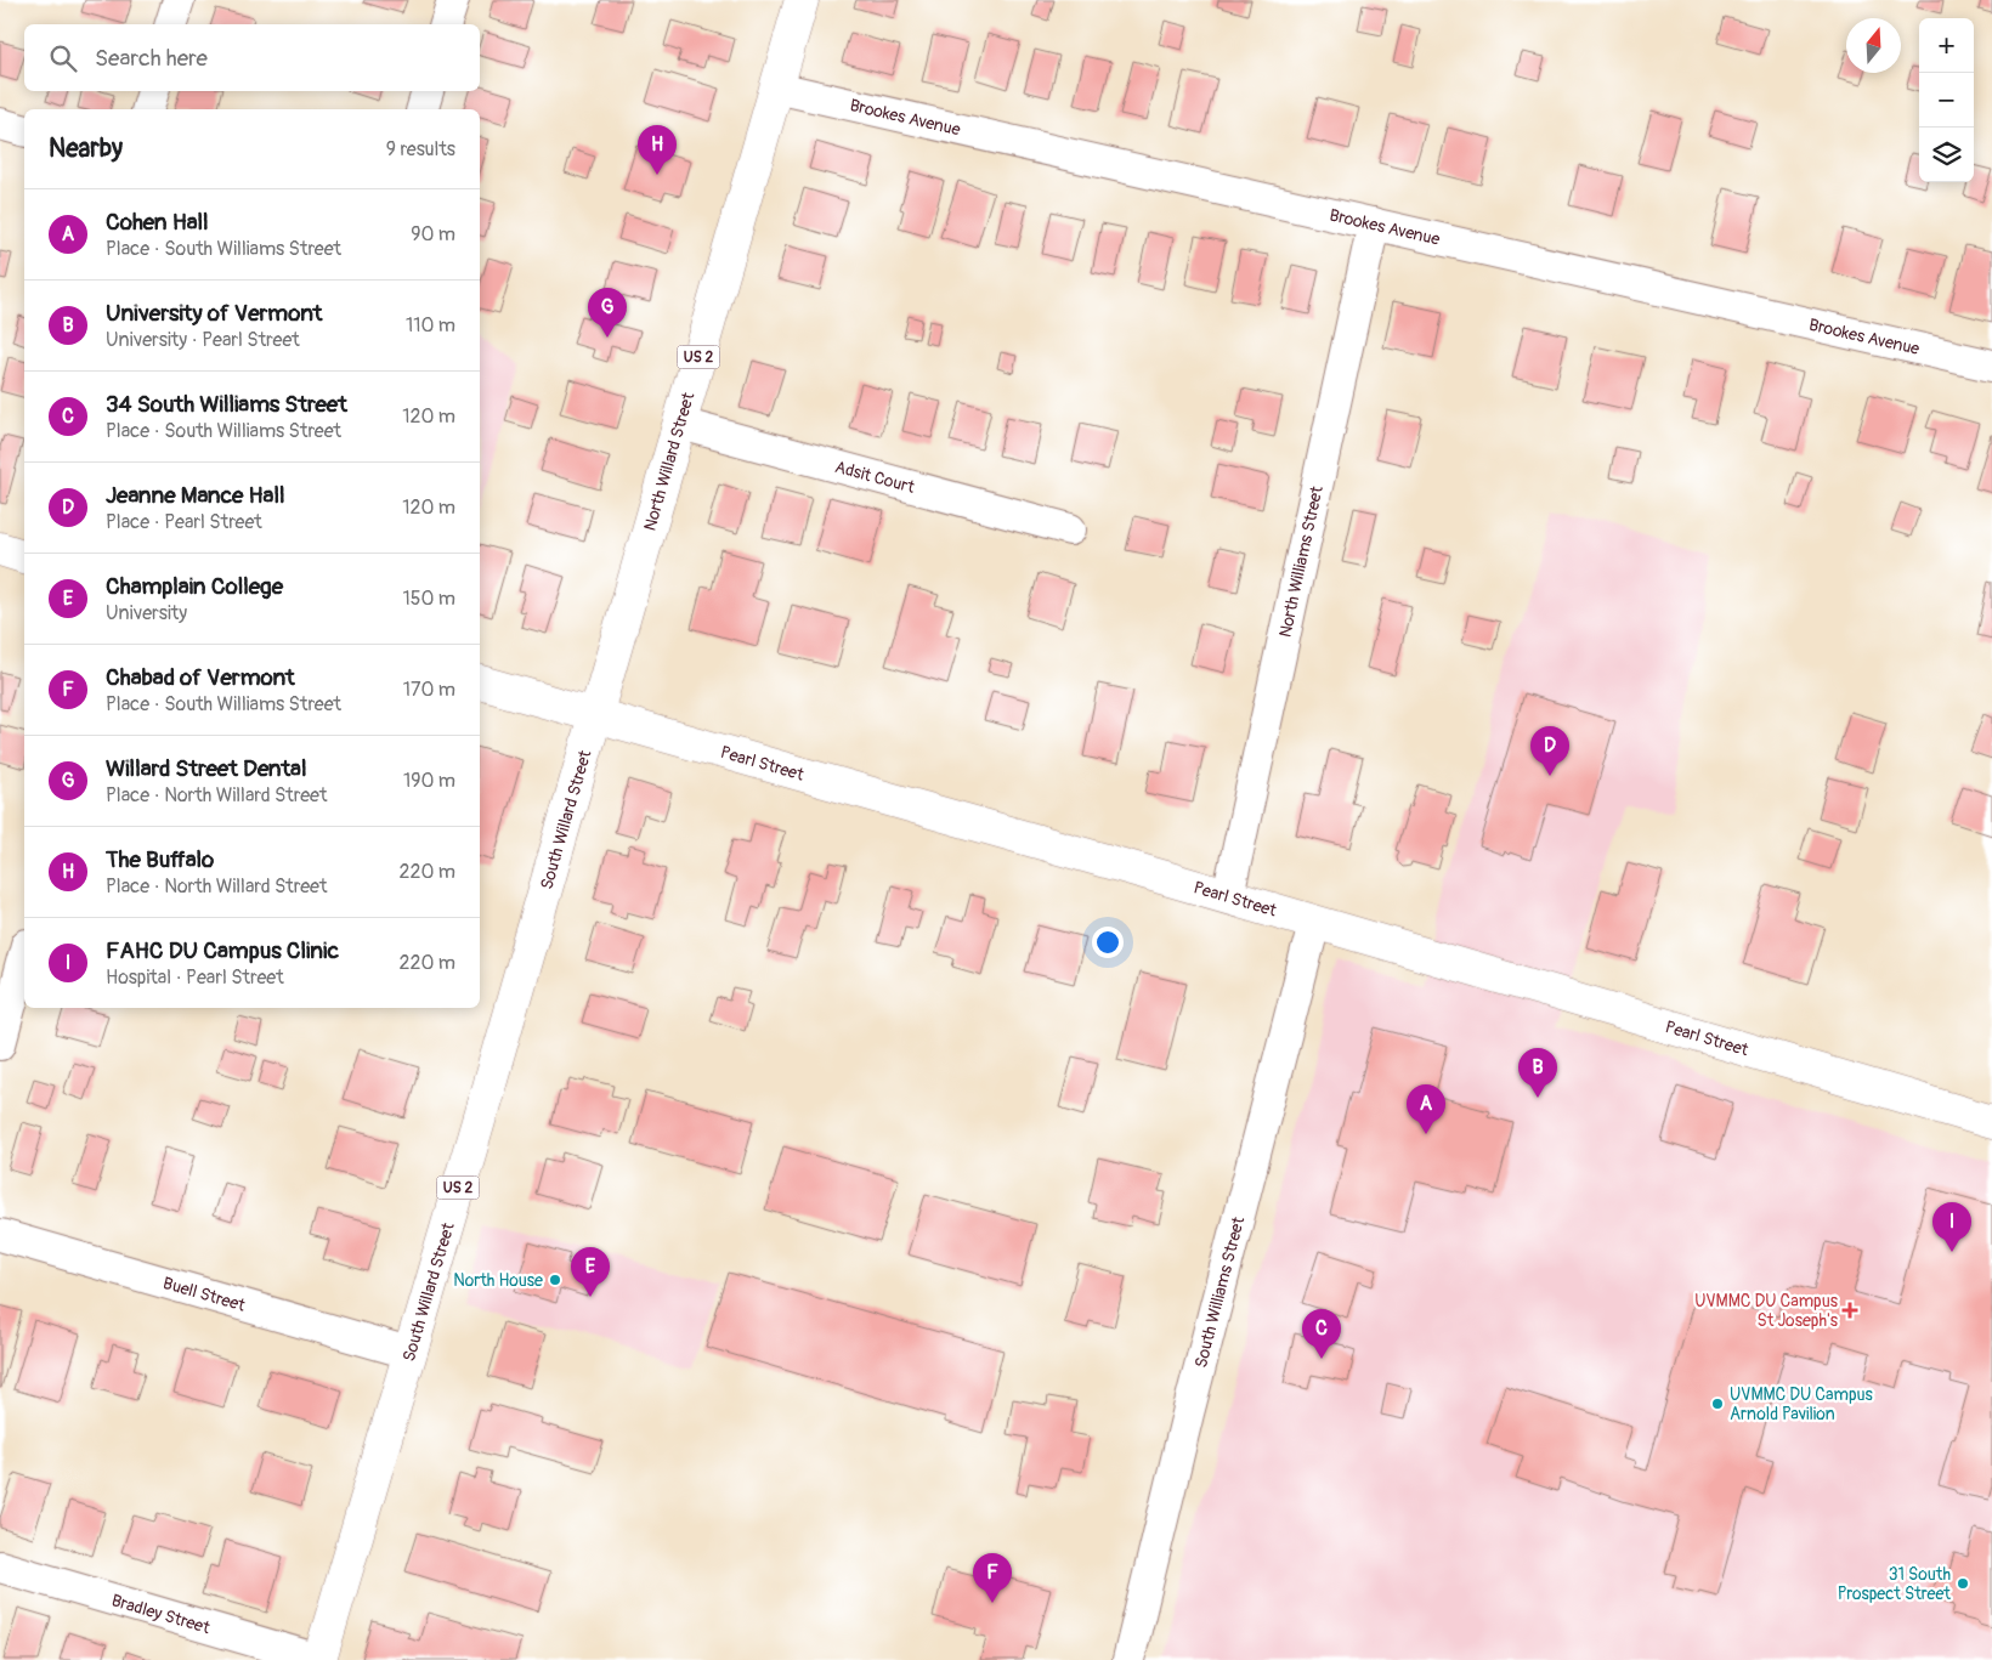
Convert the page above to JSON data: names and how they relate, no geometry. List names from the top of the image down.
{
  "streets": {
    "main road": [
      "US 2",
      "North Willard Street",
      "Pearl Street",
      "South Willard Street"
    ],
    "street": [
      "Brookes Avenue",
      "Adsit Court",
      "North Williams Street",
      "South Williams Street",
      "Buell Street",
      "Bradley Street"
    ]
  },
  "crossings": [
    ["Brookes Avenue", "North Willard Street"],
    ["Brookes Avenue", "North Williams Street"],
    ["North Willard Street", "Adsit Court"],
    ["North Willard Street", "Pearl Street"],
    ["North Willard Street", "South Willard Street"],
    ["North Williams Street", "Pearl Street"],
    ["Pearl Street", "South Willard Street"],
    ["Pearl Street", "South Williams Street"],
    ["South Willard Street", "Buell Street"],
    ["South Willard Street", "Bradley Street"]
  ],
  "places": {
    "other": ["North House", "UVMMC DU Campus Arnold Pavilion", "31 South Prospect Street"],
    "health": ["UVMMC DU Campus St Joseph's"]
  },
  "north": "top",
  "page": {
    "map_buttons": ["+", "−"],
    "search": "Search here",
    "heading": ["Nearby", "9 results"],
    "pins": [
      "H",
      "G",
      "D",
      "B",
      "A",
      "I",
      "E",
      "C",
      "F"
    ],
    "list": [
      {
        "mark": "A",
        "name": "Cohen Hall",
        "note": "Place · South Williams Street",
        "value": "90 m"
      },
      {
        "mark": "B",
        "name": "University of Vermont",
        "note": "University · Pearl Street",
        "value": "110 m"
      },
      {
        "mark": "C",
        "name": "34 South Williams Street",
        "note": "Place · South Williams Street",
        "value": "120 m"
      },
      {
        "mark": "D",
        "name": "Jeanne Mance Hall",
        "note": "Place · Pearl Street",
        "value": "120 m"
      },
      {
        "mark": "E",
        "name": "Champlain College",
        "note": "University",
        "value": "150 m"
      },
      {
        "mark": "F",
        "name": "Chabad of Vermont",
        "note": "Place · South Williams Street",
        "value": "170 m"
      },
      {
        "mark": "G",
        "name": "Willard Street Dental",
        "note": "Place · North Willard Street",
        "value": "190 m"
      },
      {
        "mark": "H",
        "name": "The Buffalo",
        "note": "Place · North Willard Street",
        "value": "220 m"
      },
      {
        "mark": "I",
        "name": "FAHC DU Campus Clinic",
        "note": "Hospital · Pearl Street",
        "value": "220 m"
      }
    ]
  }
}
